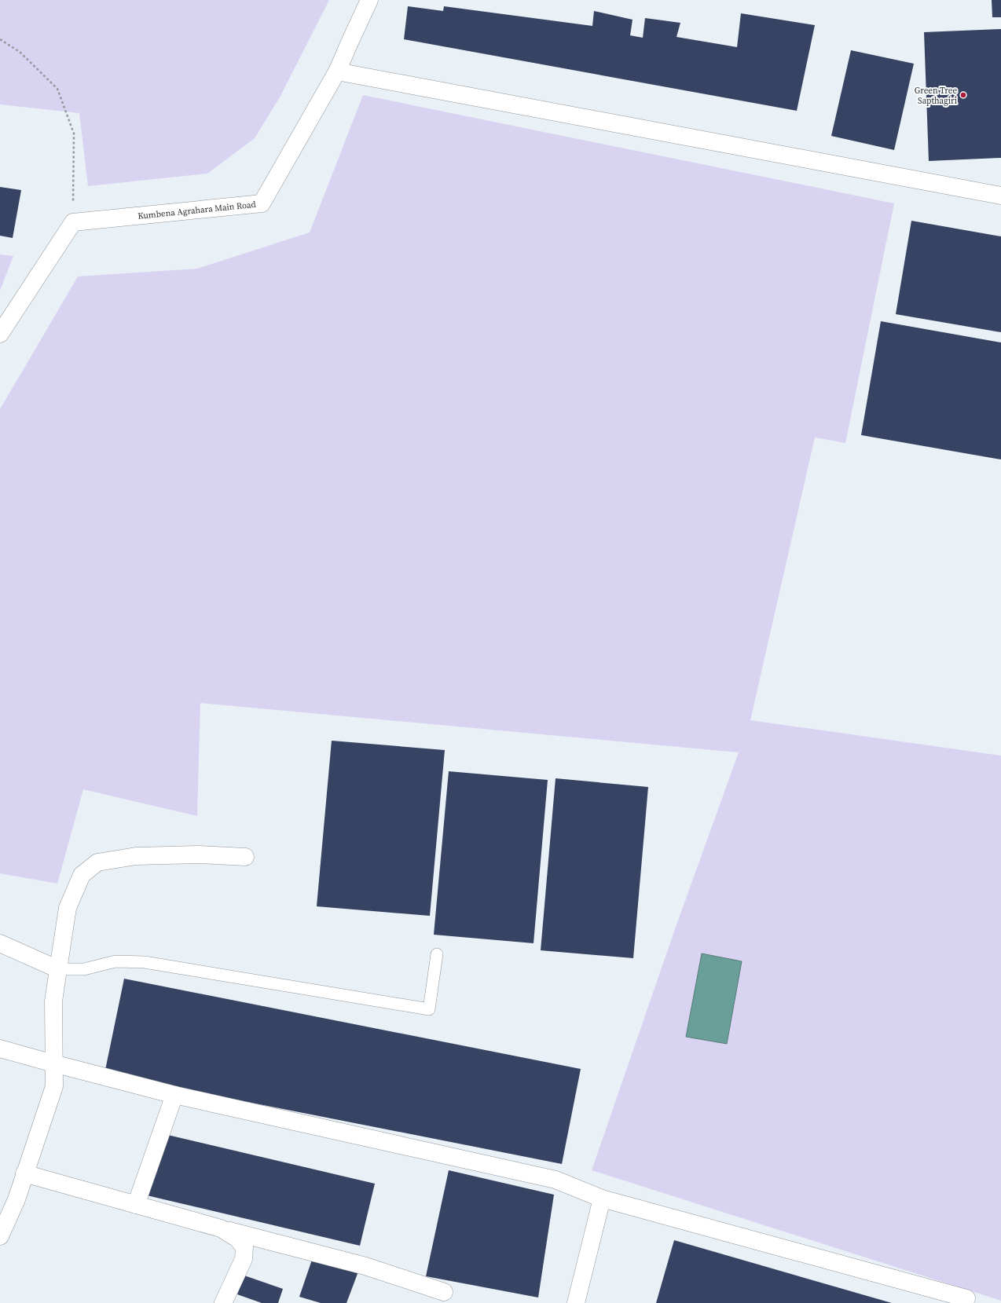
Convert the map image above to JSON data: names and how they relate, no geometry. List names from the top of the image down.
{
  "streets": {
    "street": ["Kumbena Agrahara Main Road"]
  },
  "places": ["Green Tree Sapthagiri"]
}
